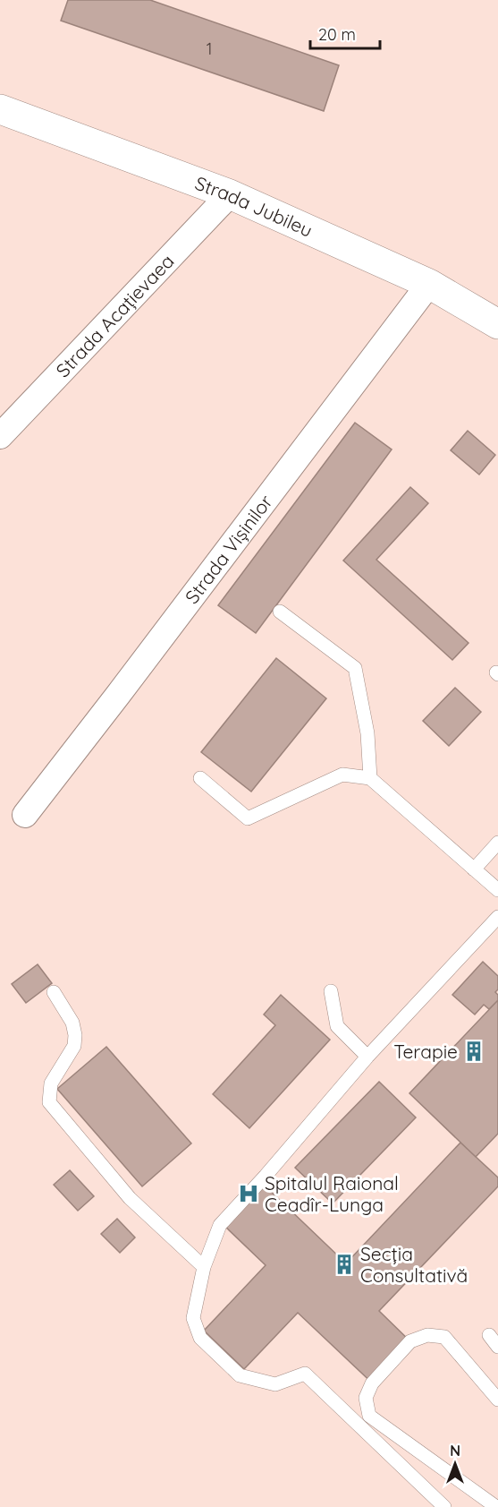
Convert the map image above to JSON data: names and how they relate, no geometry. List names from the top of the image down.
{
  "streets": {
    "main road": ["Strada Jubileu"],
    "street": ["Strada Acațievaea", "Strada Vișinilor"]
  },
  "crossings": [
    ["Strada Jubileu", "Strada Acațievaea"],
    ["Strada Jubileu", "Strada Vișinilor"]
  ],
  "places": {
    "building": ["Terapie", "Secția Consultativă"],
    "hospital": ["Spitalul Raional Ceadîr-Lunga"]
  },
  "house_numbers": ["1"],
  "scale_bar": "20 m",
  "north": "top"
}
